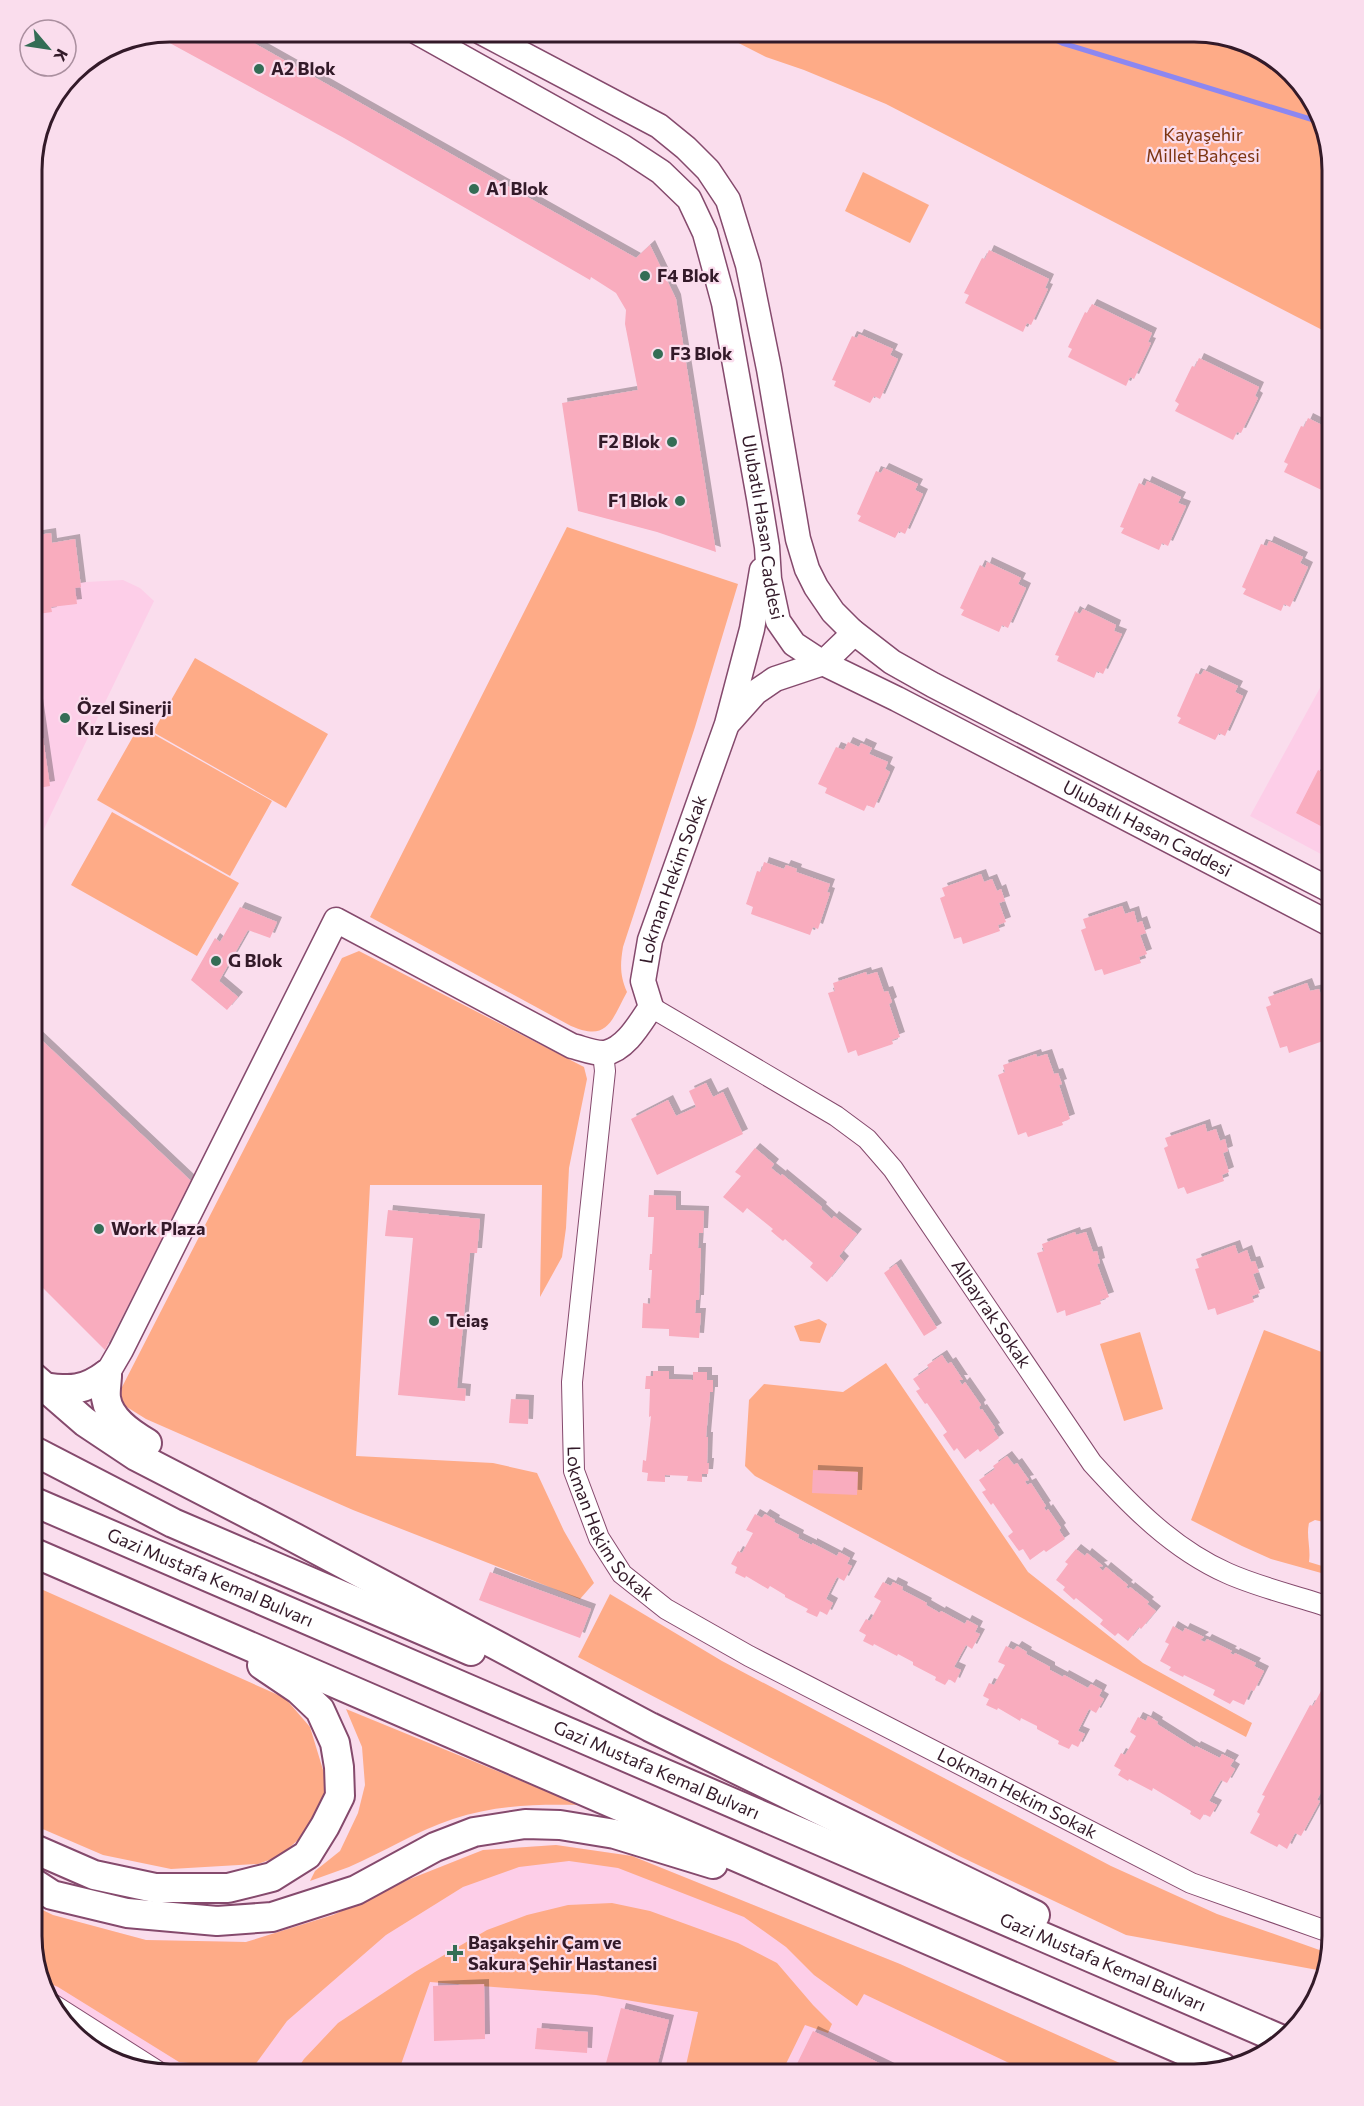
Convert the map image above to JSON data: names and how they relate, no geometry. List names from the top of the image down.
{
  "streets": {
    "highway": ["Gazi Mustafa Kemal Bulvarı"],
    "main road": ["Ulubatlı Hasan Caddesi", "Lokman Hekim Sokak"],
    "street": ["Albayrak Sokak"]
  },
  "crossings": [
    ["Lokman Hekim Sokak", "Albayrak Sokak"]
  ],
  "parks": ["Kayaşehir Millet Bahçesi"],
  "places": {
    "other": [
      "A2 Blok",
      "A1 Blok",
      "F4 Blok",
      "F3 Blok",
      "F2 Blok",
      "F1 Blok",
      "Özel Sinerji Kız Lisesi",
      "G Blok",
      "Work Plaza",
      "Teiaş"
    ],
    "health": ["Başakşehir Çam ve Sakura Şehir Hastanesi"]
  },
  "north": "bottom right"
}
